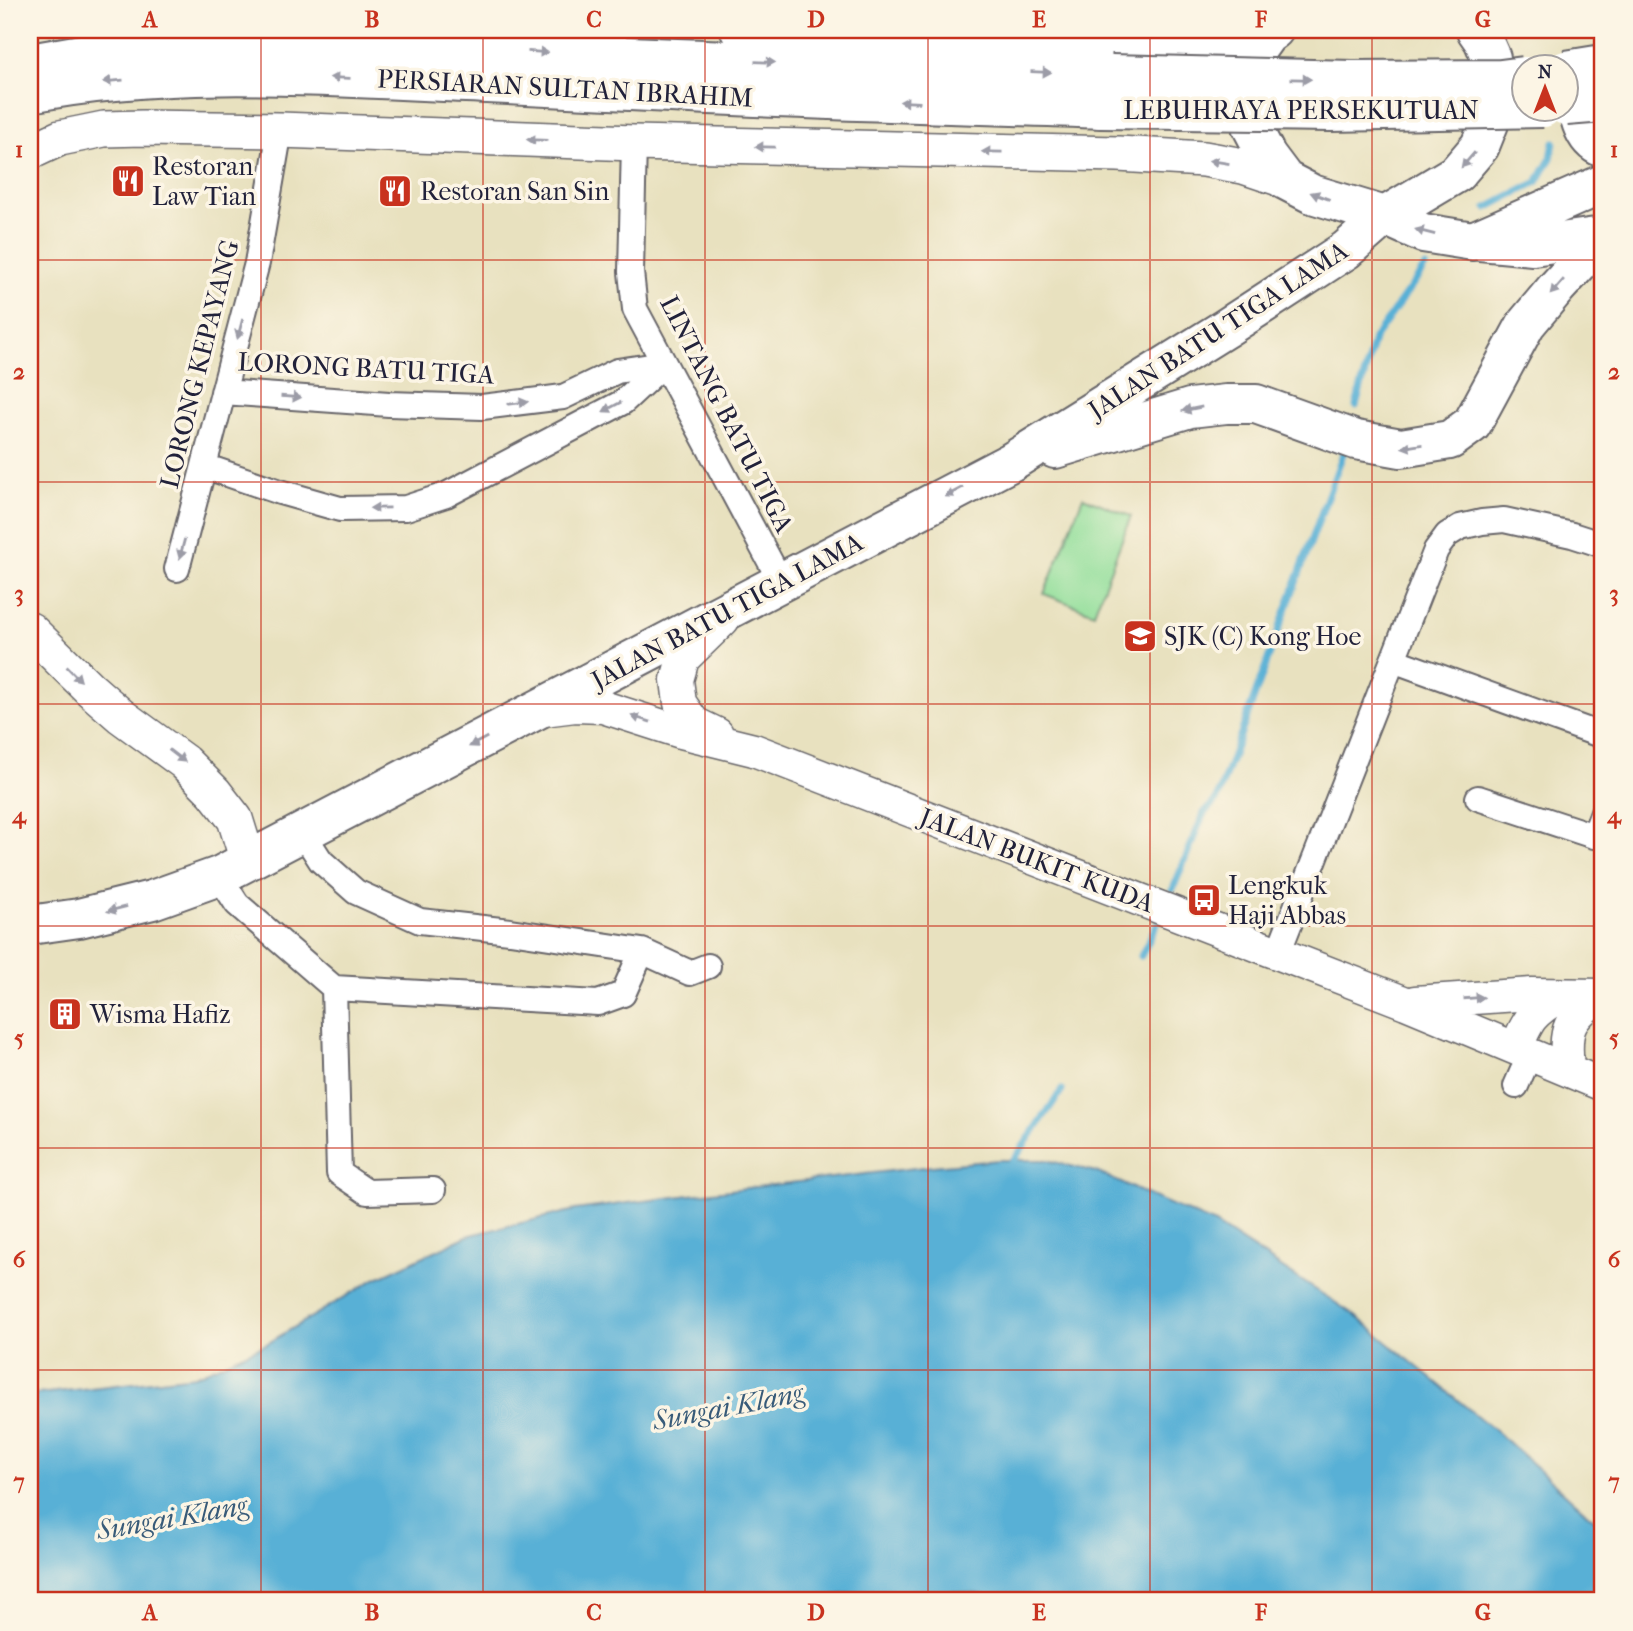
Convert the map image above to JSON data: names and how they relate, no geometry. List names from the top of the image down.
{
  "streets": {
    "highway": ["PERSIARAN SULTAN IBRAHIM", "LEBUHRAYA PERSEKUTUAN", "JALAN BATU TIGA LAMA"],
    "street": [
      "LORONG KEPAYANG",
      "LORONG BATU TIGA",
      "LINTANG BATU TIGA",
      "JALAN BUKIT KUDA"
    ]
  },
  "crossings": [
    ["PERSIARAN SULTAN IBRAHIM", "LEBUHRAYA PERSEKUTUAN"],
    ["JALAN BATU TIGA LAMA", "LINTANG BATU TIGA"],
    ["JALAN BATU TIGA LAMA", "JALAN BUKIT KUDA"],
    ["LORONG KEPAYANG", "LORONG BATU TIGA"],
    ["LORONG BATU TIGA", "LINTANG BATU TIGA"]
  ],
  "one_way": ["JALAN BATU TIGA LAMA", "LORONG KEPAYANG"],
  "water": ["Sungai Klang"],
  "places": {
    "restaurant": ["Restoran Law Tian", "Restoran San Sin"],
    "school or university": ["SJK (C) Kong Hoe"],
    "bus stop": ["Lengkuk Haji Abbas"],
    "building": ["Wisma Hafiz"]
  },
  "north": "top",
  "grid": {
    "columns": [
      "A",
      "B",
      "C",
      "D",
      "E",
      "F",
      "G"
    ],
    "rows": [
      "1",
      "2",
      "3",
      "4",
      "5",
      "6",
      "7"
    ]
  }
}
